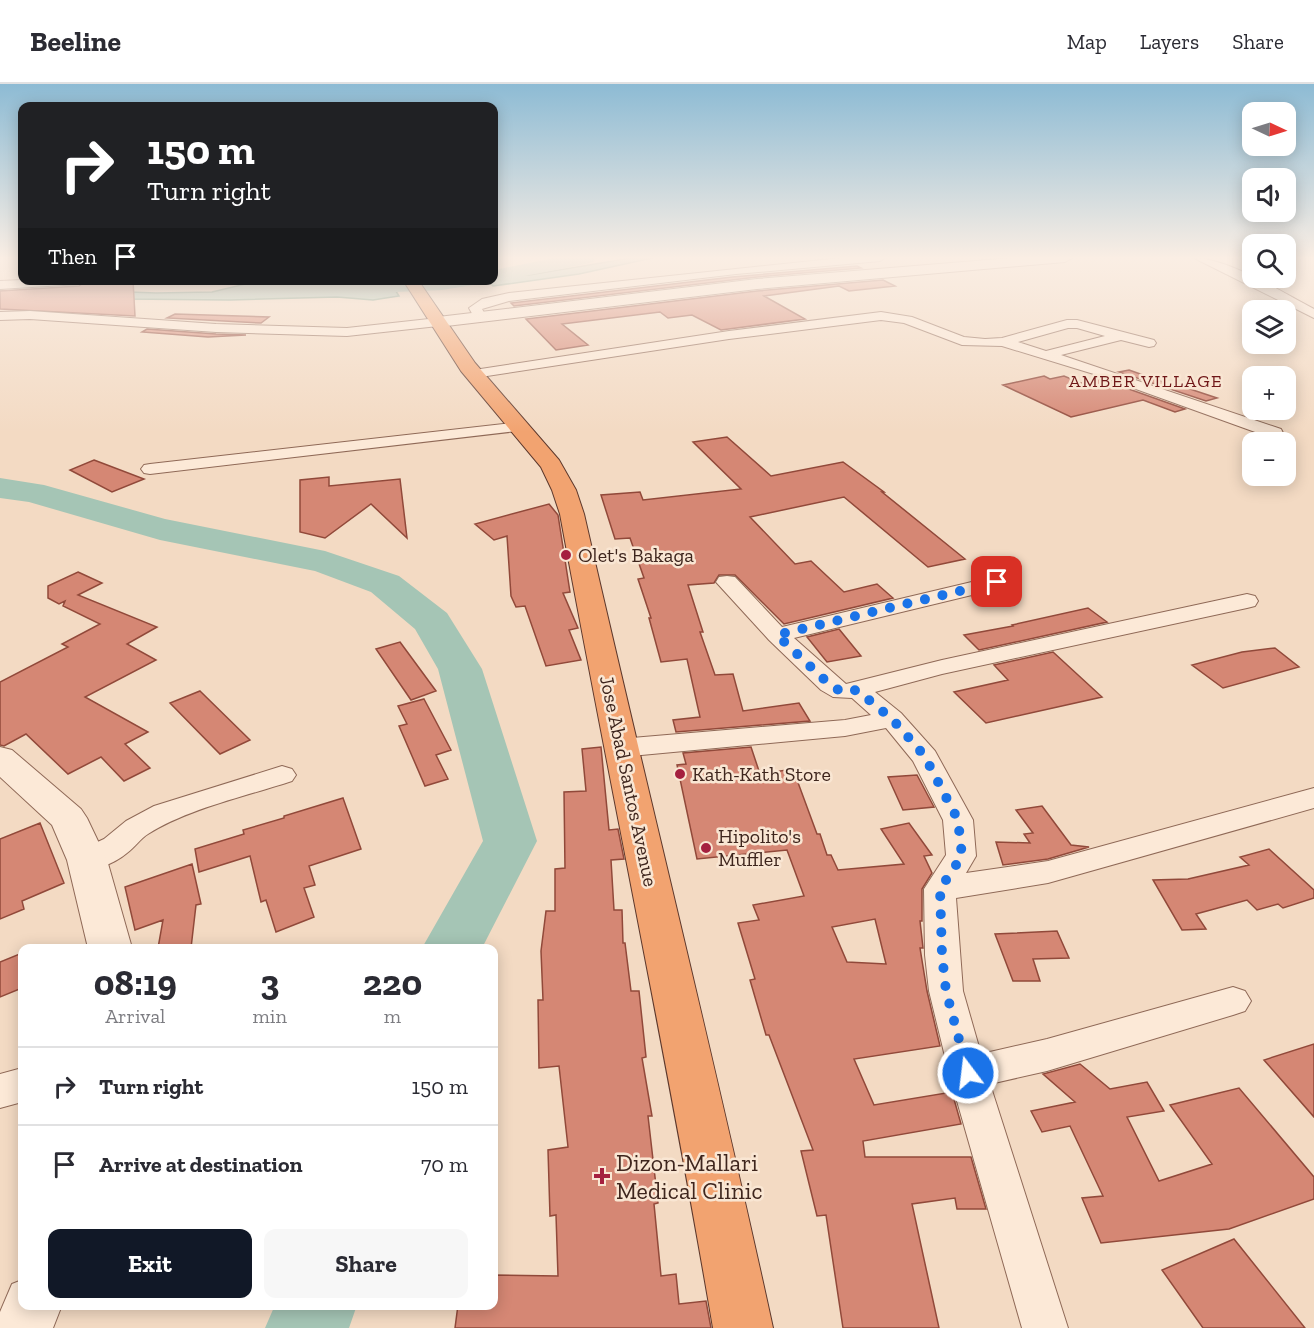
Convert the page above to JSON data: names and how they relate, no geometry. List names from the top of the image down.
{
  "streets": {
    "highway": ["Jose Abad Santos Avenue"]
  },
  "districts": ["AMBER VILLAGE"],
  "places": {
    "other": ["Olet's Bakaga", "Kath-Kath Store", "Hipolito's Muffler"],
    "health": ["Dizon-Mallari Medical Clinic"]
  },
  "north": "right",
  "page": {
    "header": "Beeline",
    "nav": ["Map", "Layers", "Share"],
    "map_buttons": ["+", "−"],
    "turn": ["150 m", "Turn right"],
    "then": "Then",
    "eta": [
      "08:19",
      "Arrival",
      "3",
      "min",
      "220",
      "m"
    ],
    "list": [
      {
        "name": "Turn right",
        "value": "150 m"
      },
      {
        "name": "Arrive at destination",
        "value": "70 m"
      }
    ],
    "buttons": ["Exit", "Share"]
  }
}
